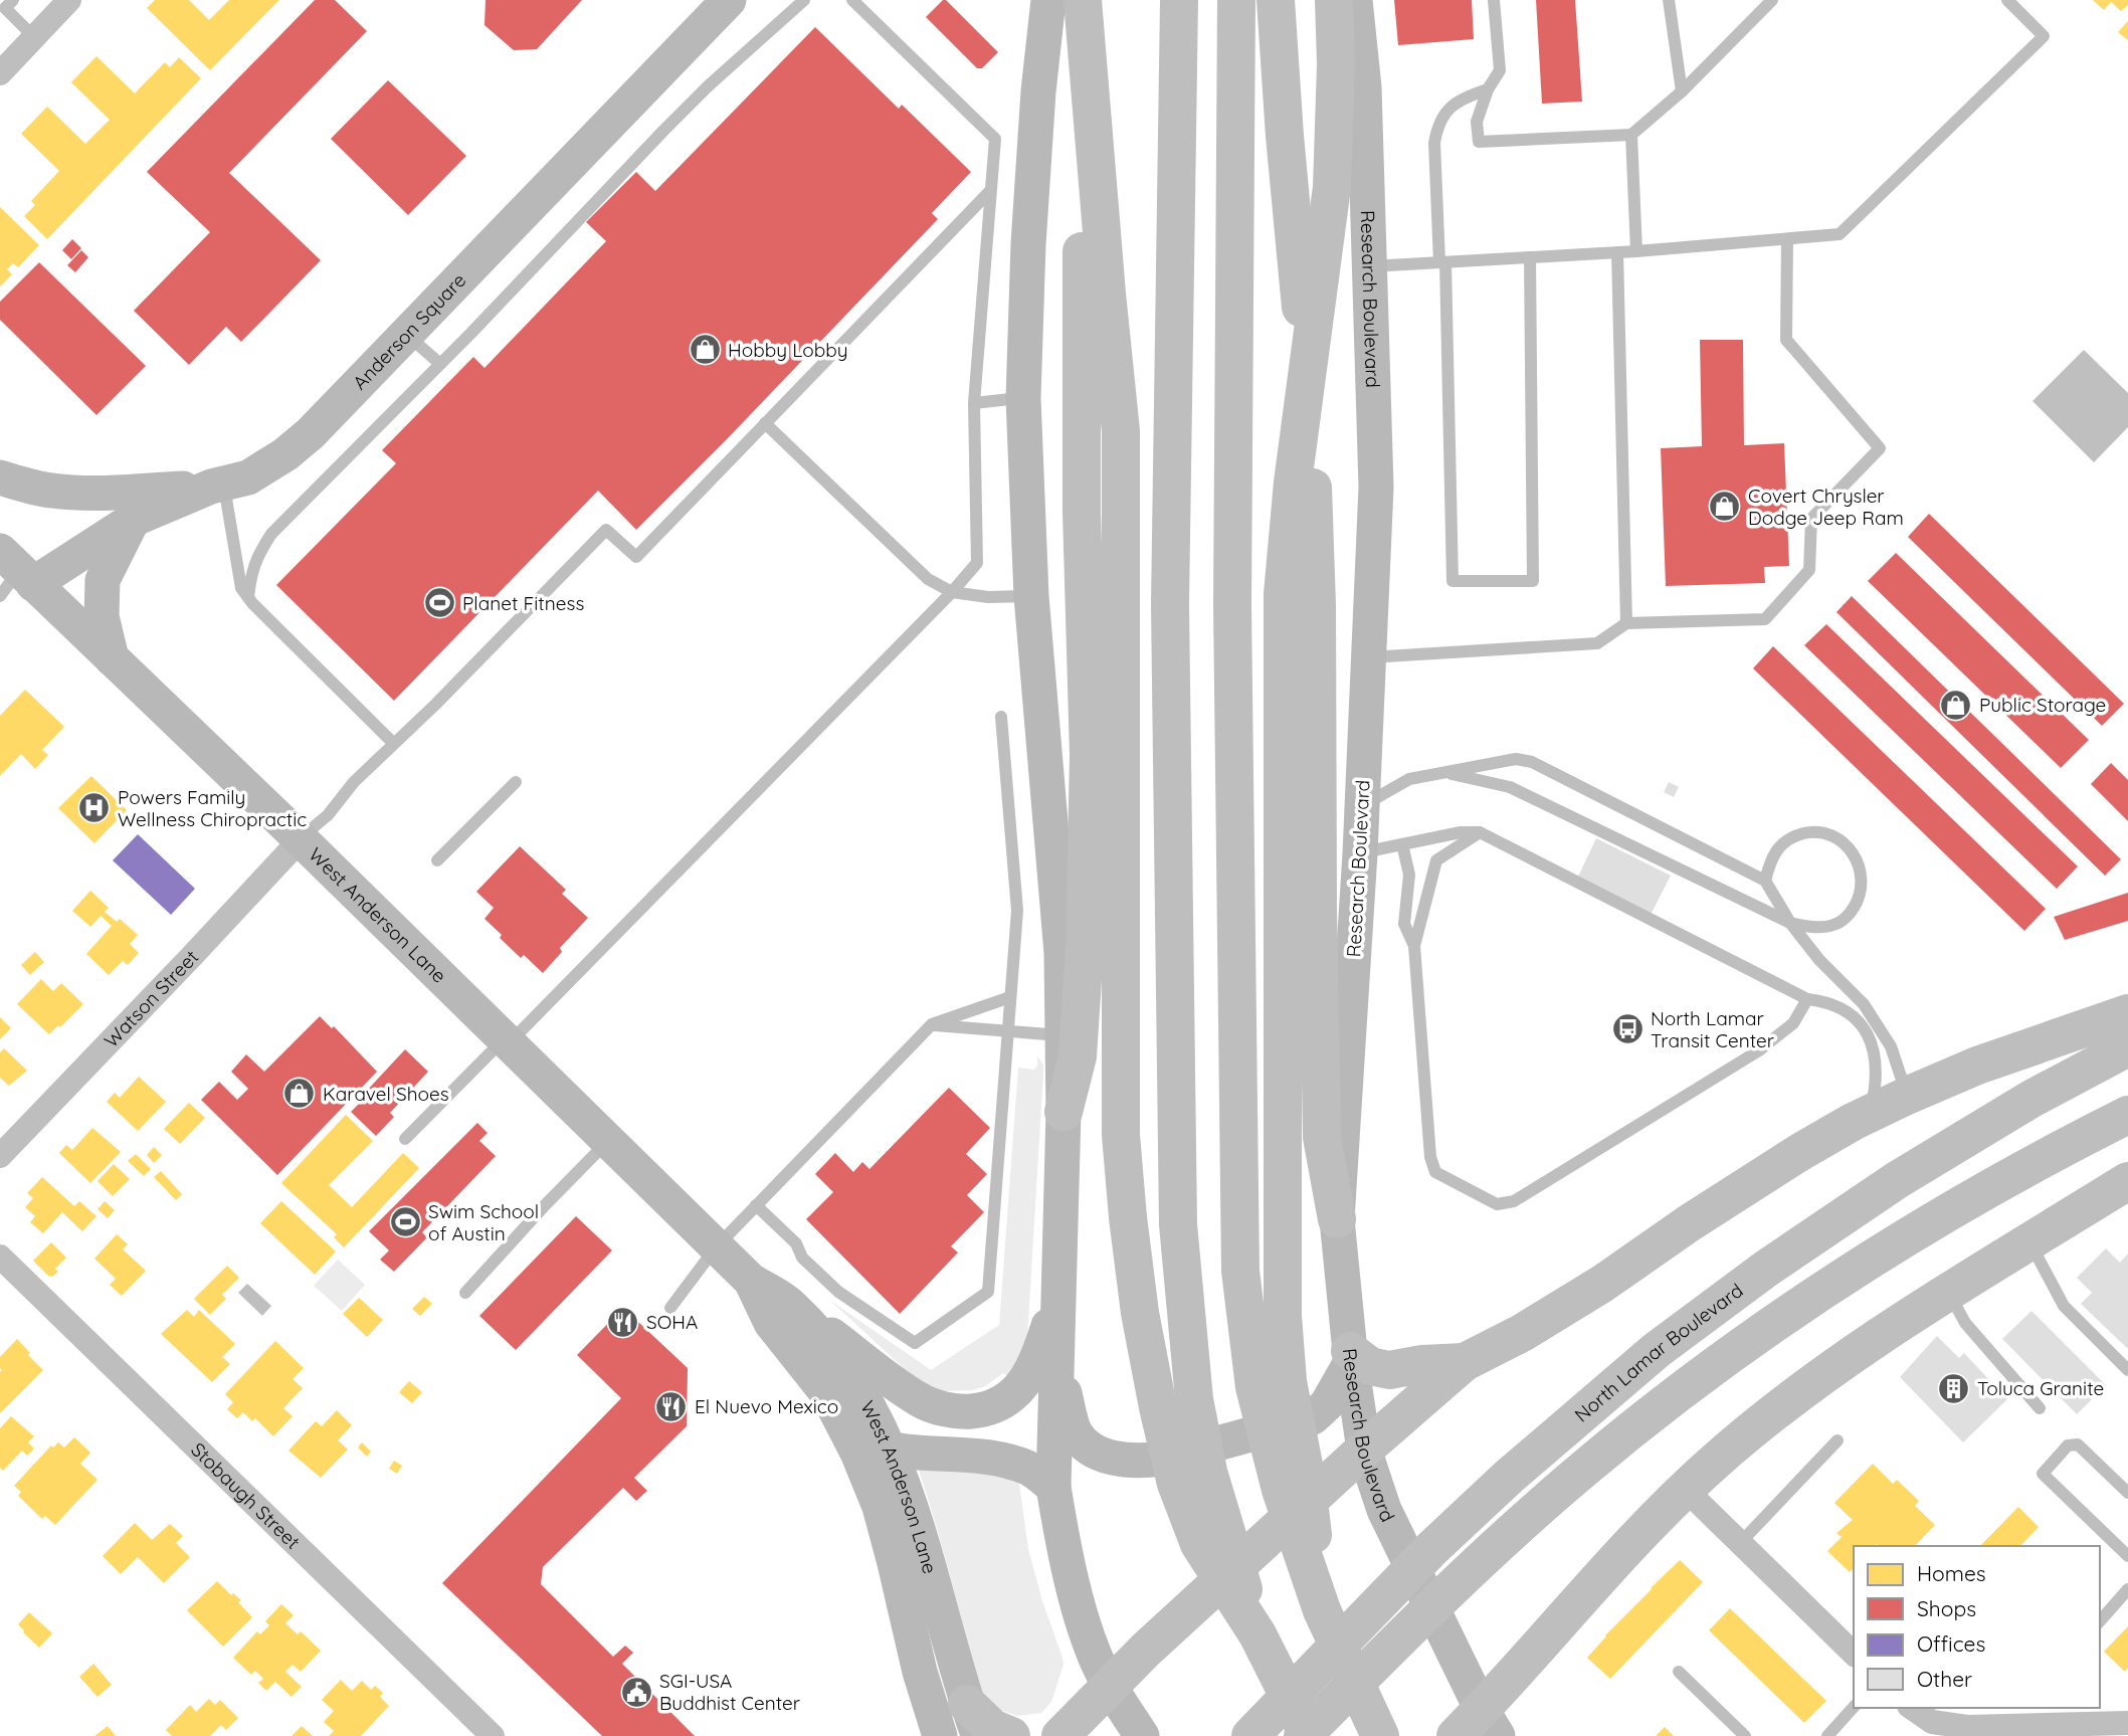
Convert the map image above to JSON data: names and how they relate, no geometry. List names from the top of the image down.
{
  "streets": {
    "main road": [
      "Research Boulevard",
      "Anderson Square",
      "West Anderson Lane",
      "North Lamar Boulevard"
    ],
    "street": ["Watson Street", "Stobaugh Street"]
  },
  "crossings": [
    ["Anderson Square", "West Anderson Lane"],
    ["West Anderson Lane", "Watson Street"]
  ],
  "places": {
    "shop": [
      "Hobby Lobby",
      "Covert Chrysler Dodge Jeep Ram",
      "Public Storage",
      "Karavel Shoes"
    ],
    "sports": ["Planet Fitness", "Swim School of Austin"],
    "hospital": ["Powers Family Wellness Chiropractic"],
    "bus stop": ["North Lamar Transit Center"],
    "restaurant": ["SOHA", "El Nuevo Mexico"],
    "building": ["Toluca Granite"],
    "public building": ["SGI-USA Buddhist Center"]
  },
  "legend": [
    "Homes",
    "Shops",
    "Offices",
    "Other"
  ]
}
